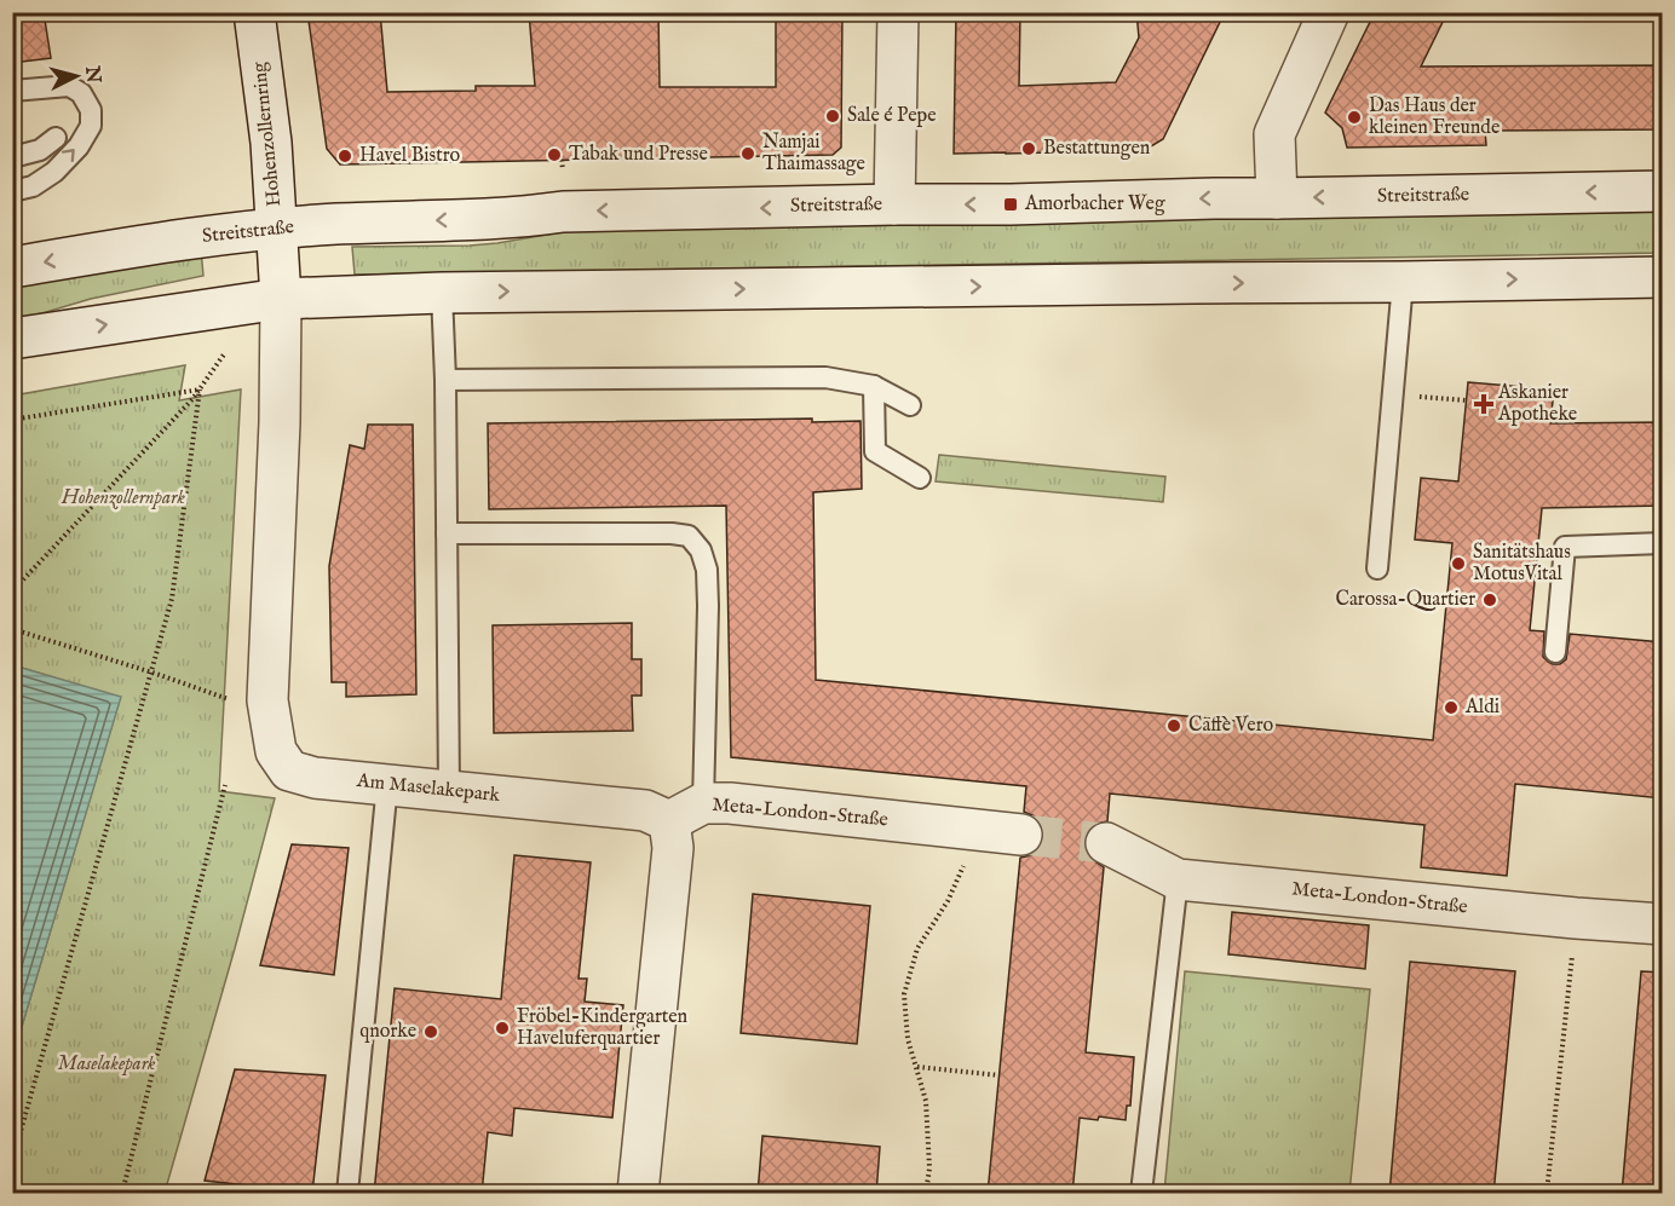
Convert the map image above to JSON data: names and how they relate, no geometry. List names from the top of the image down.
{
  "streets": {
    "main road": [
      "Hohenzollernring",
      "Streitstraße",
      "Am Maselakepark",
      "Meta-London-Straße"
    ]
  },
  "crossings": [
    ["Hohenzollernring", "Streitstraße"],
    ["Hohenzollernring", "Am Maselakepark"],
    ["Am Maselakepark", "Meta-London-Straße"]
  ],
  "parks": ["Hohenzollernpark", "Maselakepark"],
  "places": {
    "other": [
      "Sale é Pepe",
      "Das Haus der kleinen Freunde",
      "Bestattungen",
      "Namjai Thaimassage",
      "Tabak und Presse",
      "Havel Bistro",
      "Sanitätshaus MotusVital",
      "Carossa-Quartier",
      "Aldi",
      "Caffè Vero",
      "Fröbel-Kindergarten Haveluferquartier",
      "qnorke"
    ],
    "transit": ["Amorbacher Weg"],
    "health": ["Askanier Apotheke"]
  },
  "north": "right"
}
